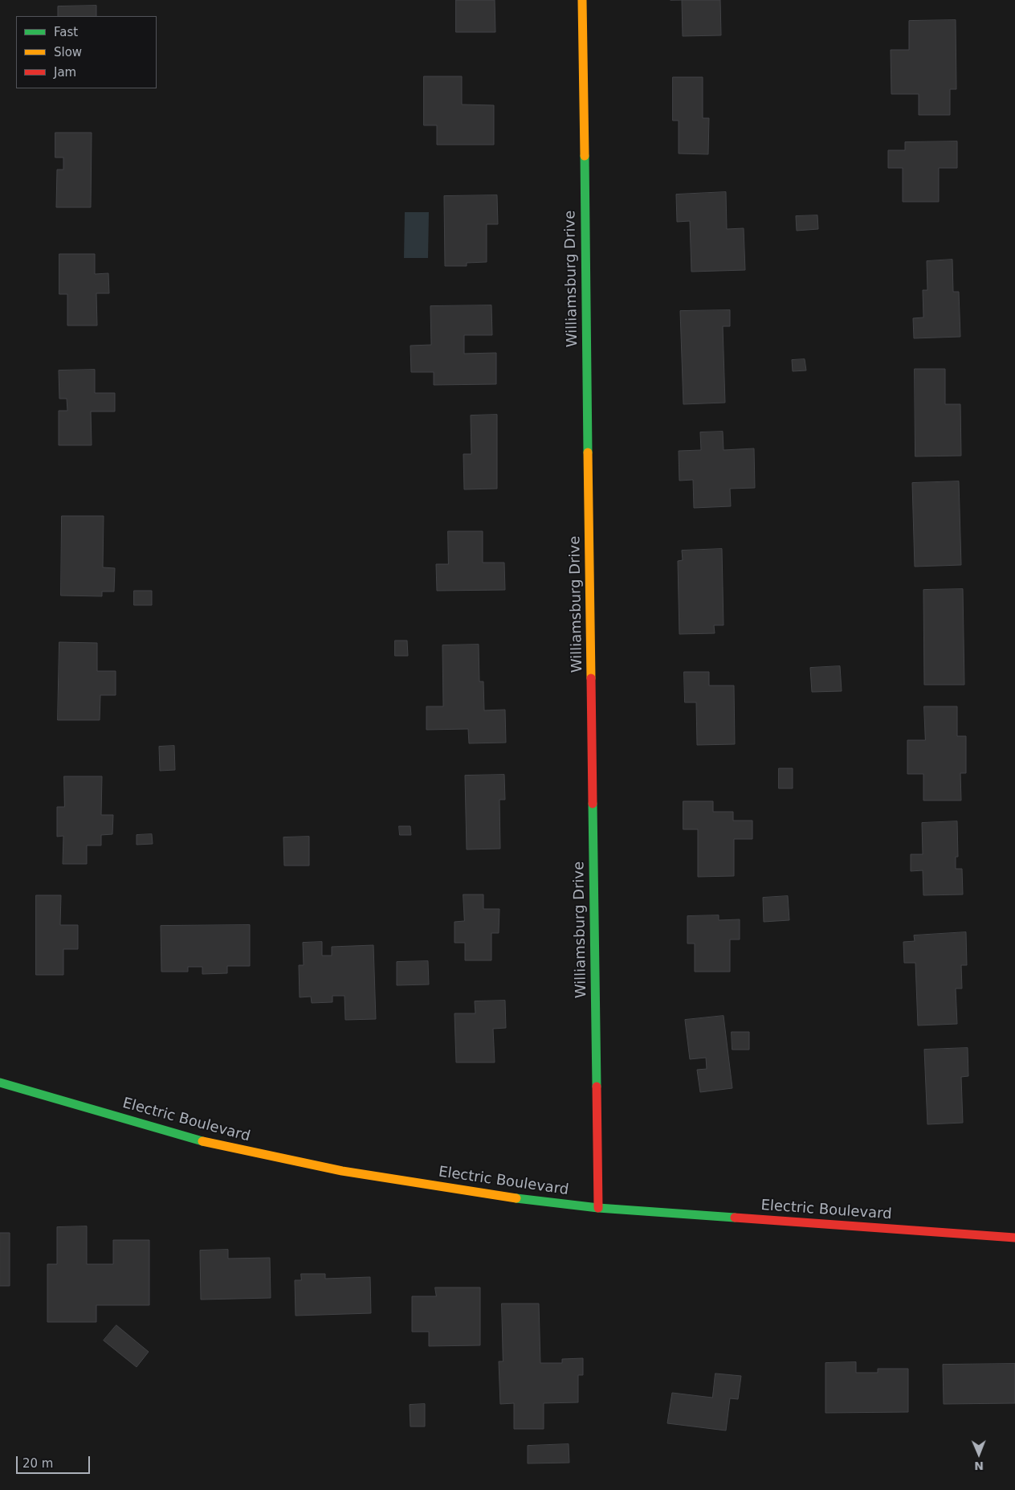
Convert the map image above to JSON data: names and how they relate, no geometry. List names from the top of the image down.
{
  "streets": {
    "street": ["Williamsburg Drive", "Electric Boulevard"]
  },
  "crossings": [
    ["Williamsburg Drive", "Electric Boulevard"]
  ],
  "legend": ["Fast", "Slow", "Jam"],
  "scale_bar": "20 m",
  "north": "bottom"
}
